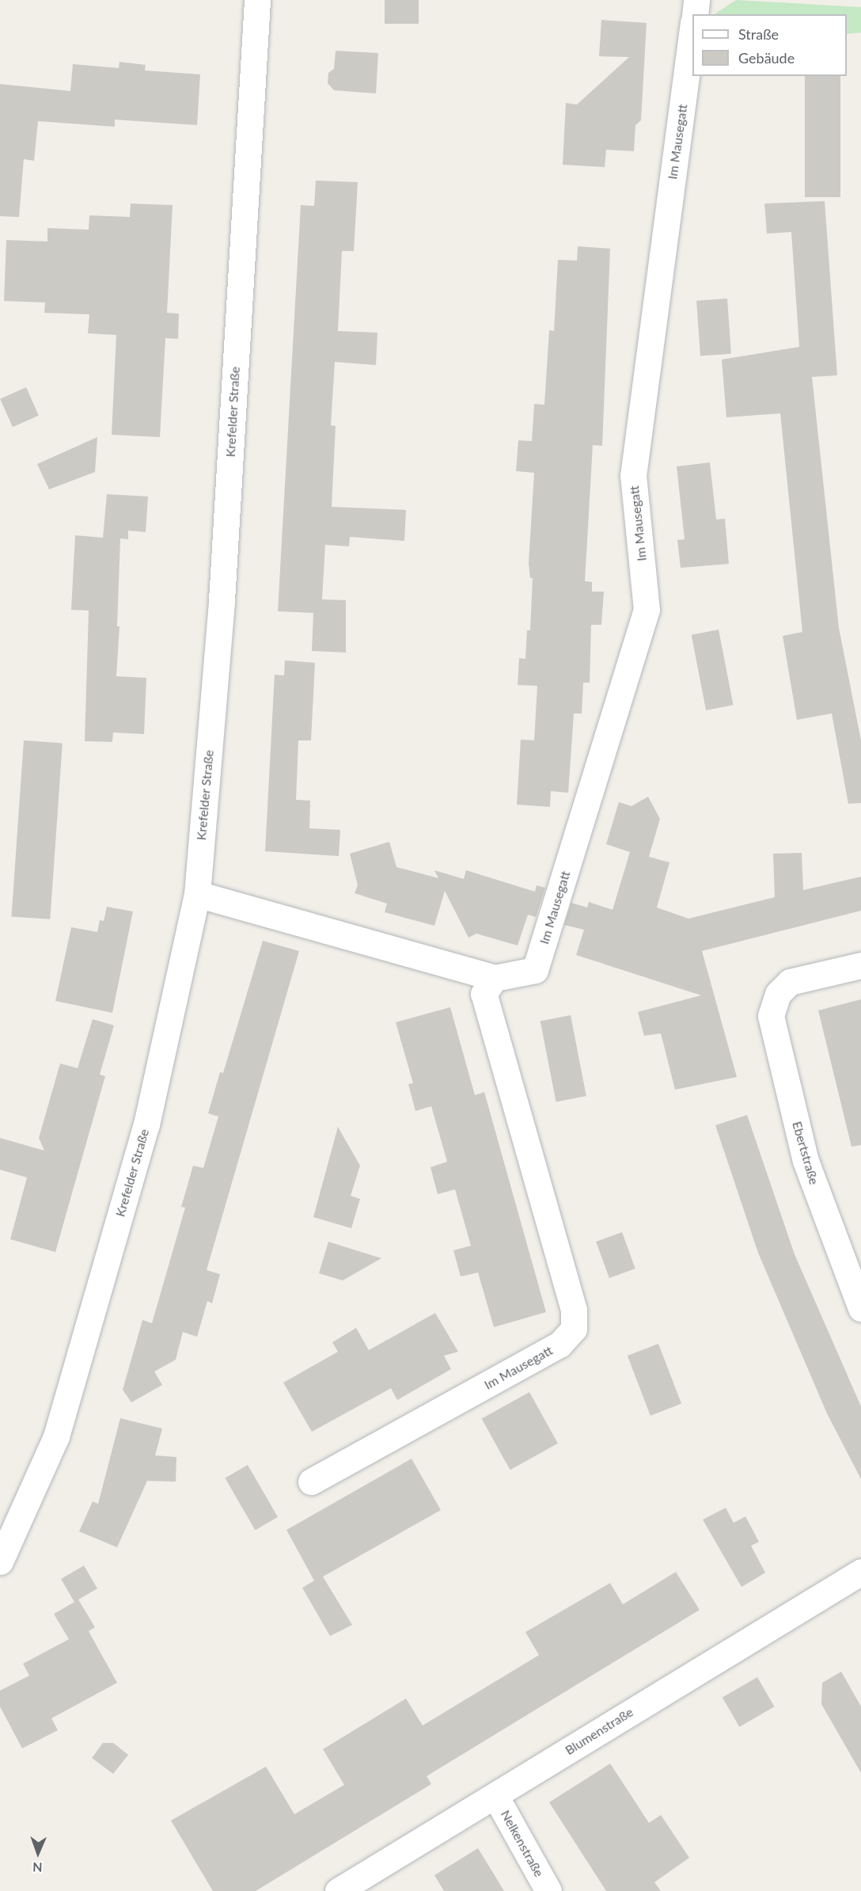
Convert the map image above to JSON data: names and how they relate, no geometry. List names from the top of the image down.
{
  "streets": {
    "street": [
      "Im Mausegatt",
      "Krefelder Straße",
      "Ebertstraße",
      "Blumenstraße",
      "Nelkenstraße"
    ]
  },
  "crossings": [
    ["Im Mausegatt", "Krefelder Straße"],
    ["Blumenstraße", "Nelkenstraße"]
  ],
  "legend": ["Straße", "Gebäude"],
  "north": "bottom"
}
